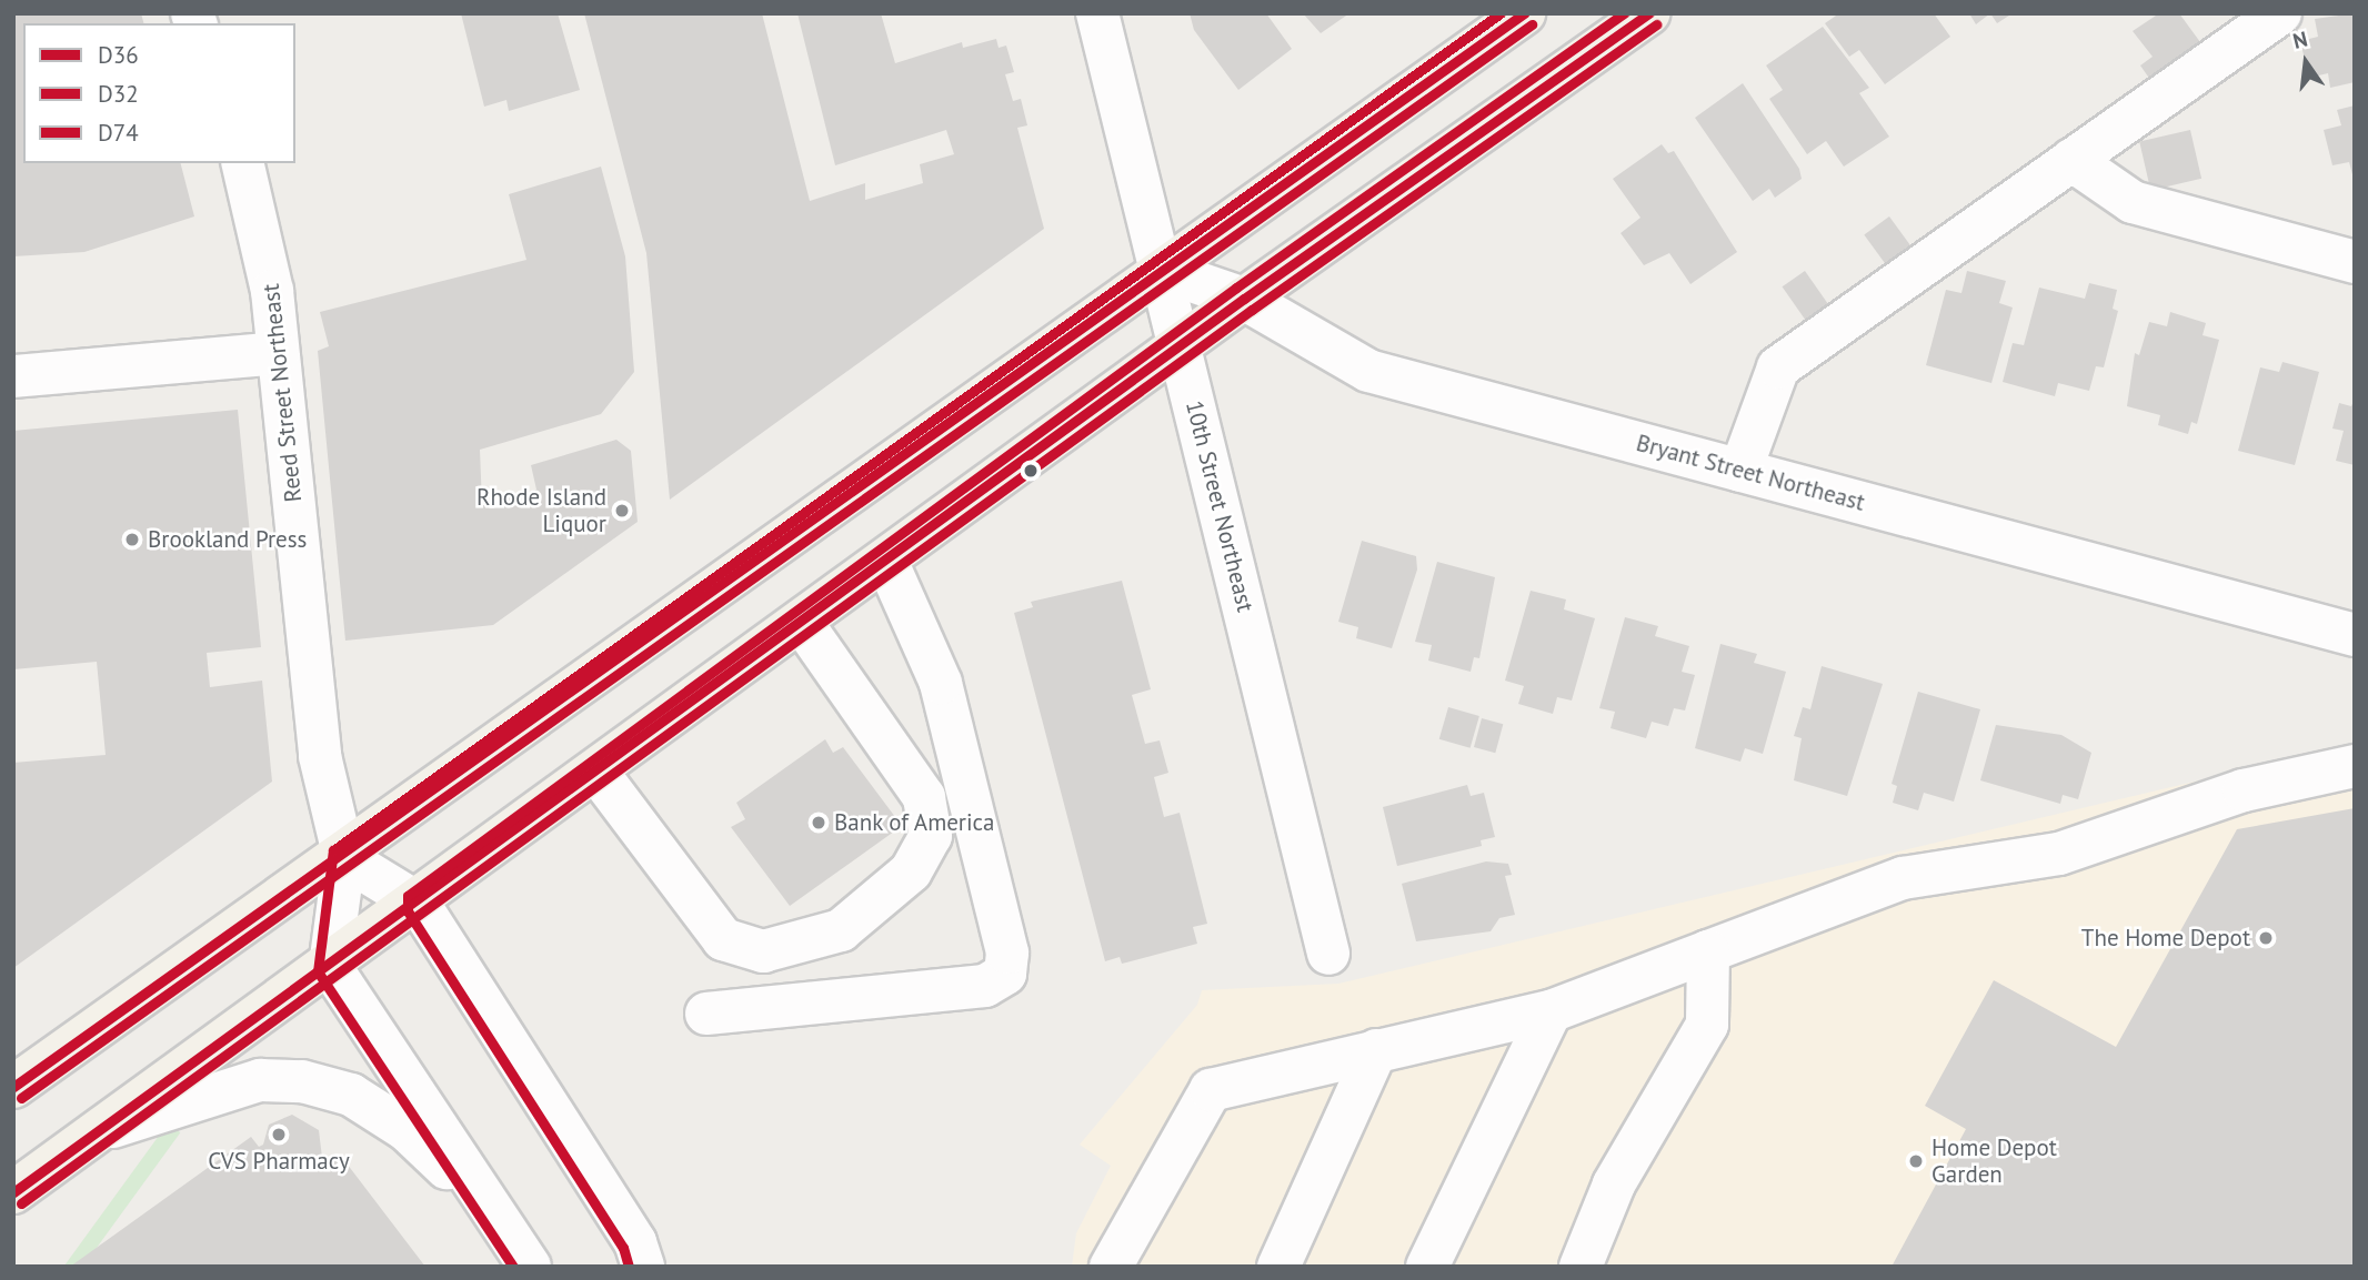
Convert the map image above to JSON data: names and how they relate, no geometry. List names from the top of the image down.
{
  "streets": {
    "street": ["Reed Street Northeast", "Bryant Street Northeast", "10th Street Northeast"]
  },
  "crossings": [
    ["Bryant Street Northeast", "10th Street Northeast"]
  ],
  "places": [
    "Rhode Island Liquor",
    "Brookland Press",
    "Bank of America",
    "The Home Depot",
    "CVS Pharmacy",
    "Home Depot Garden"
  ],
  "lines": ["transit line D36", "transit line D74", "transit line D32"],
  "legend": ["D36", "D32", "D74"],
  "north": "top"
}
